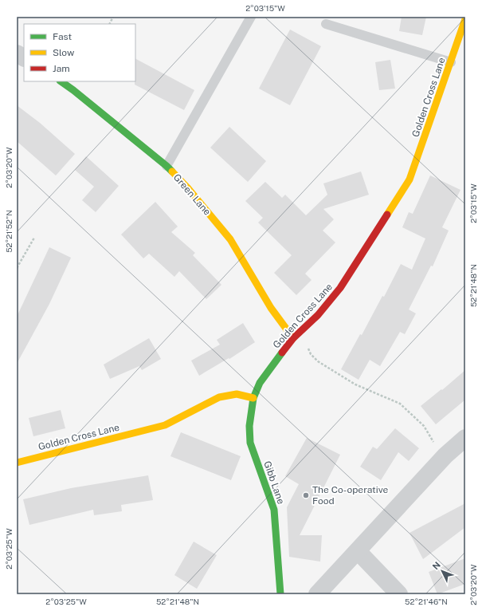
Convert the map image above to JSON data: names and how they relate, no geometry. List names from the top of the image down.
{
  "streets": {
    "main road": ["Golden Cross Lane", "Green Lane", "Gibb Lane"]
  },
  "crossings": [
    ["Golden Cross Lane", "Green Lane"],
    ["Golden Cross Lane", "Gibb Lane"]
  ],
  "places": ["The Co-operative Food"],
  "legend": ["Fast", "Slow", "Jam"],
  "north": "top left",
  "coordinates": [
    "2°03'15\"W",
    "2°03'20\"W",
    "52°21'52\"N",
    "52°21'48\"N",
    "2°03'25\"W",
    "52°21'46\"N"
  ]
}
